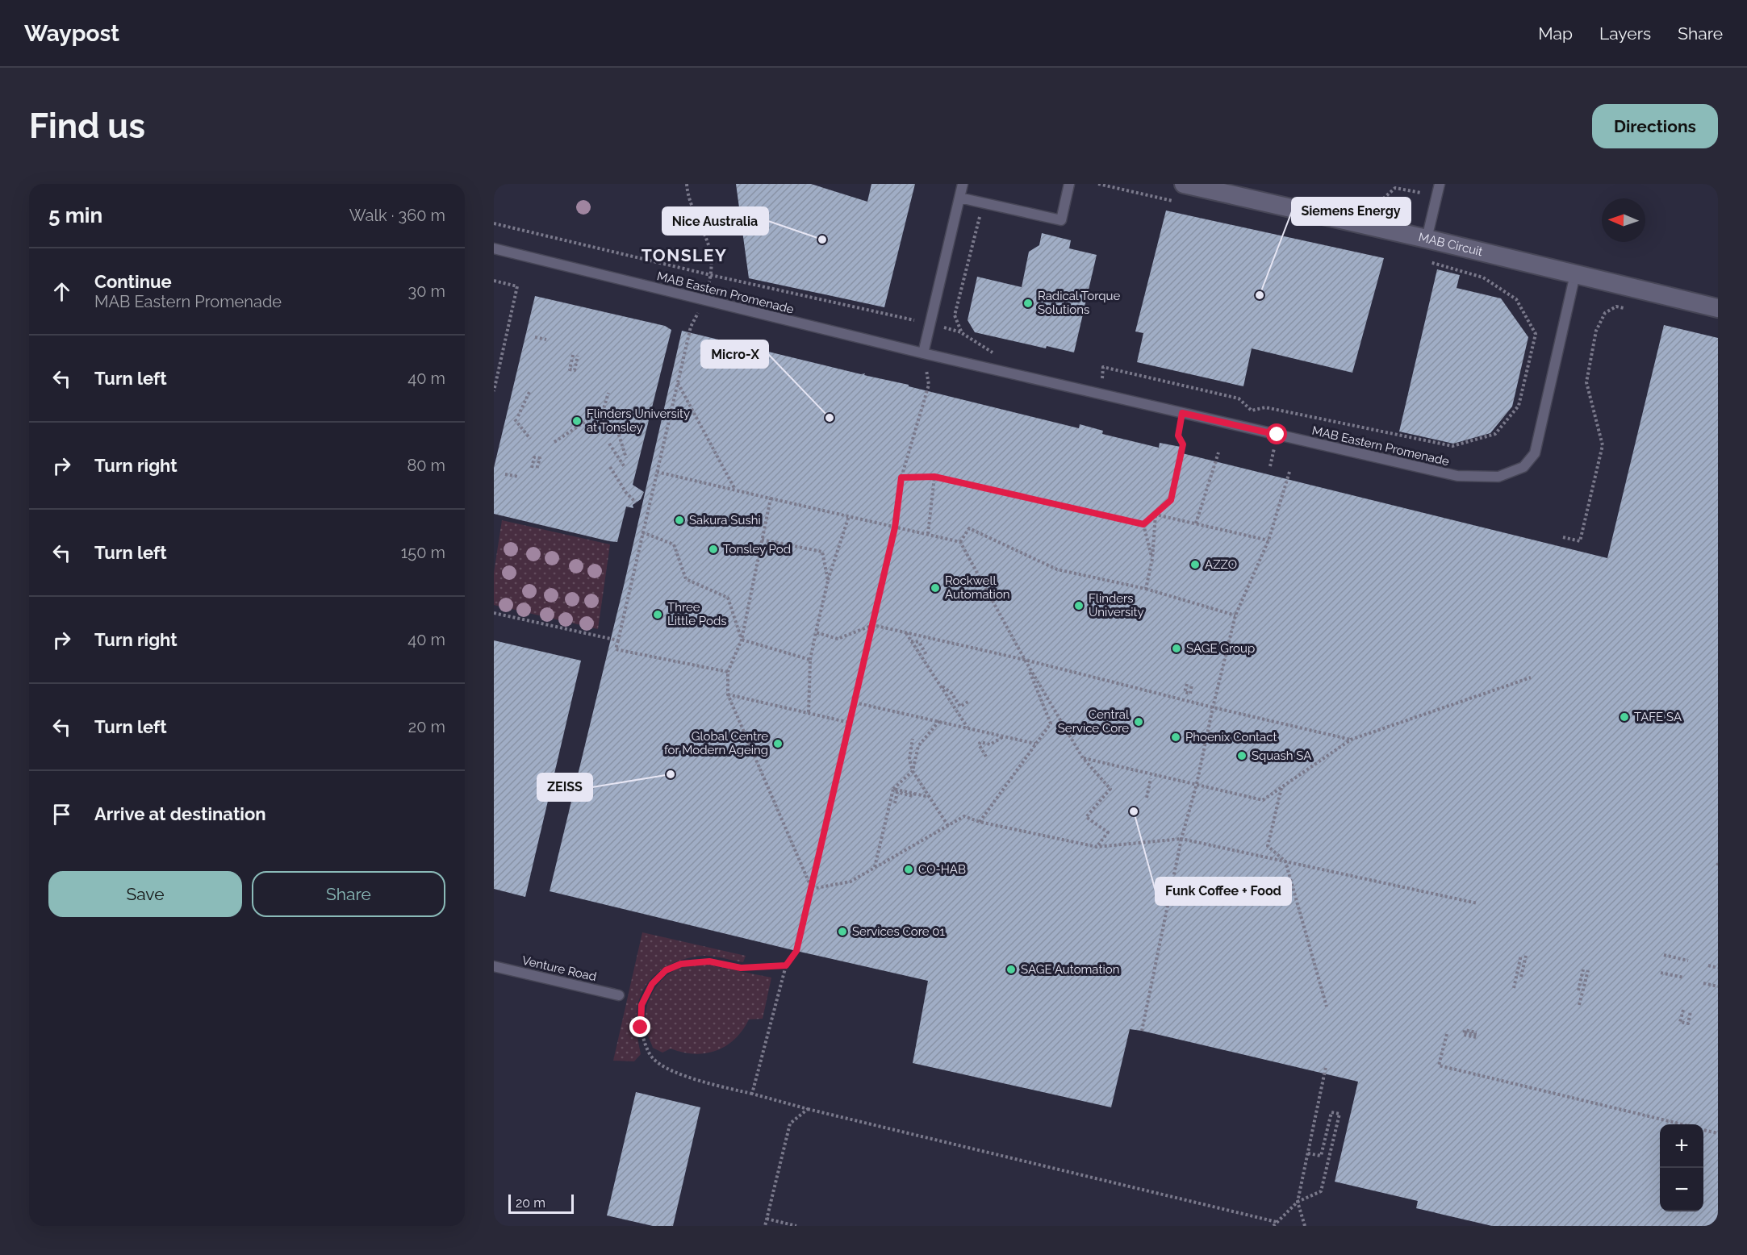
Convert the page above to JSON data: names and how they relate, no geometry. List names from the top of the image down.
{
  "streets": {
    "street": ["MAB Circuit"],
    "lane": ["MAB Eastern Promenade", "Venture Road"]
  },
  "crossings": [
    ["MAB Circuit", "MAB Eastern Promenade"]
  ],
  "districts": ["TONSLEY"],
  "places": [
    "Nice Australia",
    "Siemens Energy",
    "Radical Torque Solutions",
    "Micro-X",
    "Flinders University at Tonsley",
    "Sakura Sushi",
    "Tonsley Pod",
    "AZZO",
    "Rockwell Automation",
    "Flinders University",
    "Three Little Pods",
    "SAGE Group",
    "TAFE SA",
    "Central Service Core",
    "Phoenix Contact",
    "Global Centre for Modern Ageing",
    "Squash SA",
    "ZEISS",
    "Funk Coffee + Food",
    "CO-HAB",
    "Services Core 01",
    "SAGE Automation"
  ],
  "scale_bar": "20 m",
  "north": "left",
  "page": {
    "header": "Waypost",
    "nav": ["Map", "Layers", "Share"],
    "buttons": [
      "Directions",
      ["Save", "Share"]
    ],
    "title": "Find us",
    "heading": ["5 min", "Walk · 360 m"],
    "list": [
      ["Continue", "MAB Eastern Promenade", "30 m"],
      ["Turn left", "40 m"],
      ["Turn right", "80 m"],
      ["Turn left", "150 m"],
      ["Turn right", "40 m"],
      ["Turn left", "20 m"],
      "Arrive at destination"
    ],
    "map_buttons": ["+", "−"],
    "scale": "20 m"
  }
}
